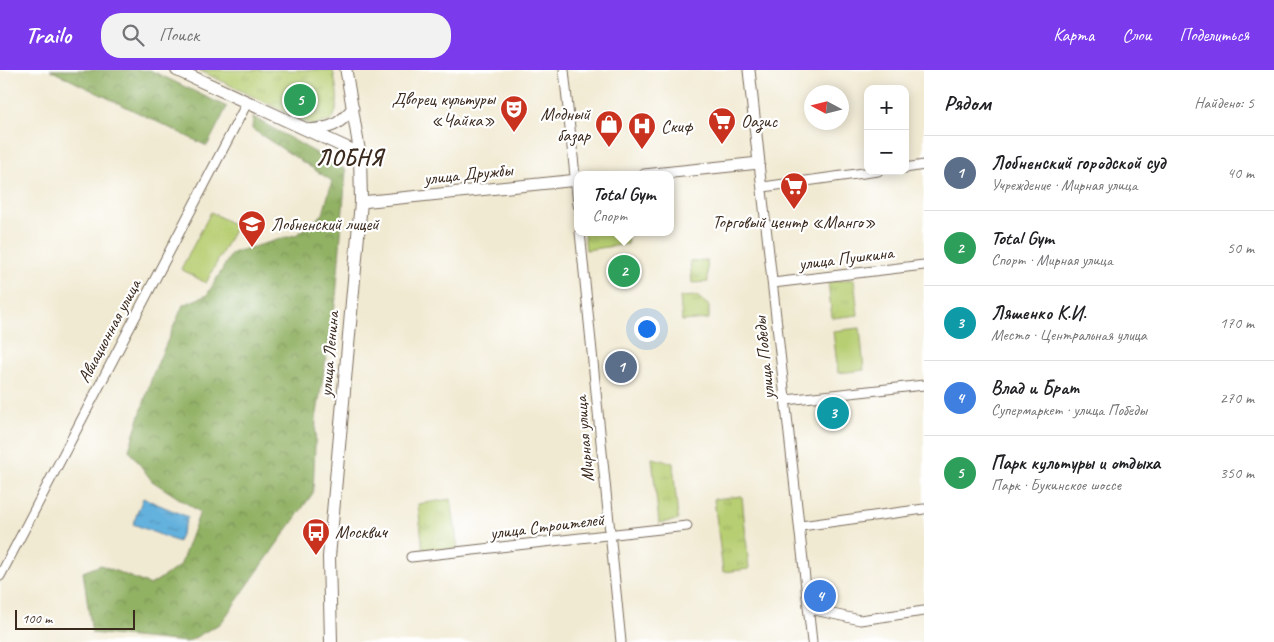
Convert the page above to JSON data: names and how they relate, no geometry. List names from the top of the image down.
{
  "streets": {
    "main road": ["улица Ленина"],
    "street": [
      "улица Дружбы",
      "улица Пушкина",
      "Авиационная улица",
      "улица Победы",
      "Мирная улица",
      "улица Строителей"
    ]
  },
  "crossings": [
    ["улица Дружбы", "улица Ленина"],
    ["улица Пушкина", "улица Победы"],
    ["Мирная улица", "улица Строителей"]
  ],
  "districts": ["ЛОБНЯ"],
  "places": {
    "theatre": ["Дворец культуры «Чайка»"],
    "supermarket": ["Оазис", "Торговый центр «Манго»"],
    "shop": ["Модный базар"],
    "hospital": ["Скиф"],
    "school or university": ["Лобненский лицей"],
    "bus stop": ["Москвич"]
  },
  "scale_bar": "100 m",
  "north": "left",
  "page": {
    "header": "Trailo",
    "search": "Поиск",
    "nav": ["Карта", "Слои", "Поделиться"],
    "heading": ["Рядом", "Найдено: 5"],
    "pins": [
      "5",
      "2",
      "1",
      "3",
      "4"
    ],
    "map_buttons": ["+", "−"],
    "list": [
      {
        "mark": "1",
        "name": "Лобненский городской суд",
        "note": "Учреждение · Мирная улица",
        "value": "40 m"
      },
      {
        "mark": "2",
        "name": "Total Gym",
        "note": "Спорт · Мирная улица",
        "value": "50 m"
      },
      {
        "mark": "3",
        "name": "Ляшенко К.И.",
        "note": "Место · Центральная улица",
        "value": "170 m"
      },
      {
        "mark": "4",
        "name": "Влад и Брат",
        "note": "Супермаркет · улица Победы",
        "value": "270 m"
      },
      {
        "mark": "5",
        "name": "Парк культуры и отдыха",
        "note": "Парк · Букинское шоссе",
        "value": "350 m"
      }
    ],
    "popup": ["Total Gym", "Спорт"],
    "scale": "100 m"
  }
}
